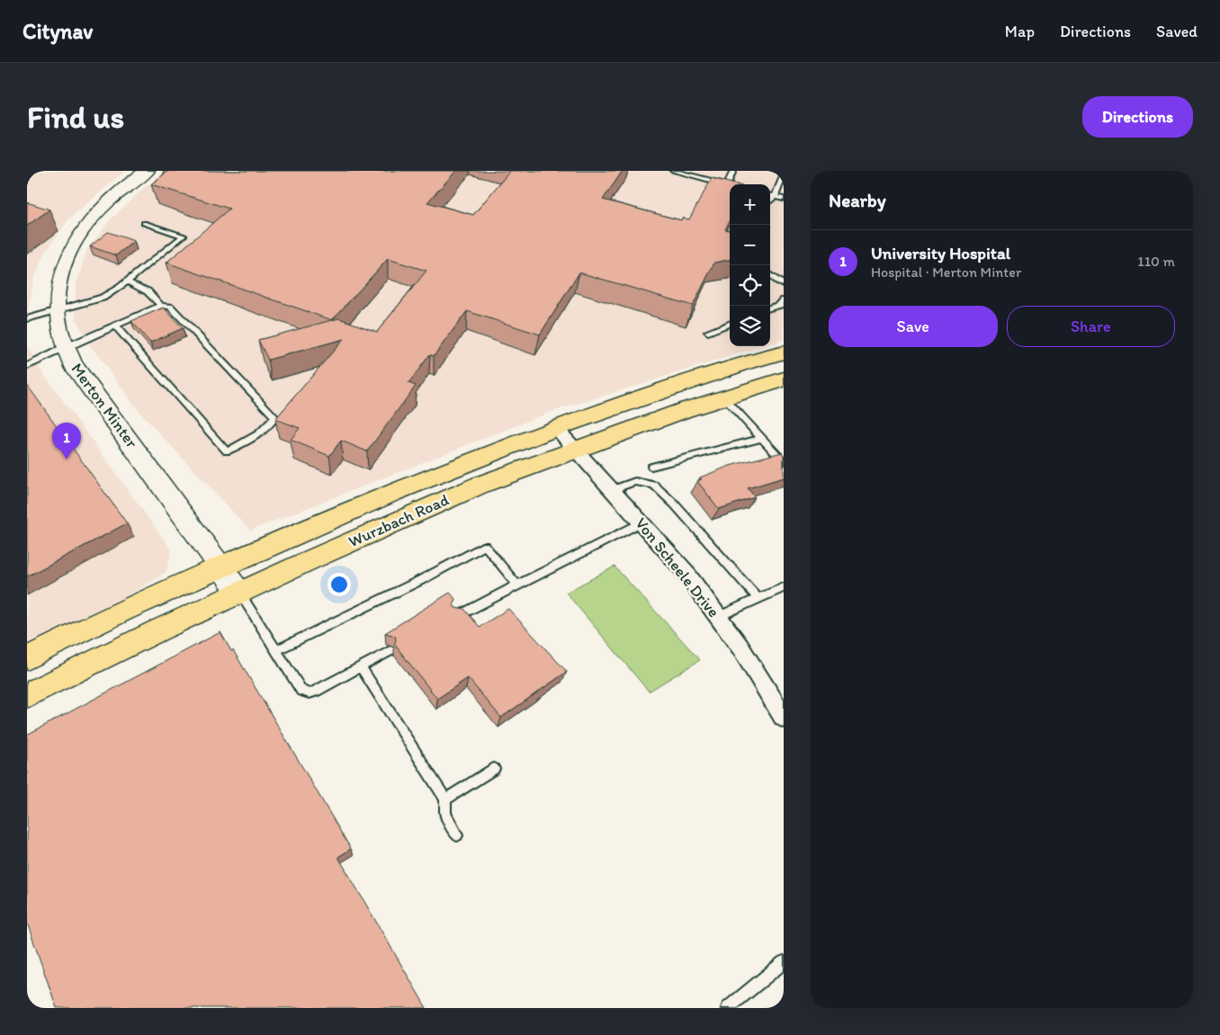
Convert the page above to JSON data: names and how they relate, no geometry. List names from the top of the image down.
{
  "streets": {
    "main road": ["Wurzbach Road"],
    "street": ["Merton Minter", "Von Scheele Drive"]
  },
  "crossings": [
    ["Merton Minter", "Wurzbach Road"],
    ["Wurzbach Road", "Von Scheele Drive"]
  ],
  "page": {
    "header": "Citynav",
    "nav": ["Map", "Directions", "Saved"],
    "buttons": [
      "Directions",
      ["Save", "Share"]
    ],
    "title": "Find us",
    "heading": "Nearby",
    "map_buttons": ["+", "−"],
    "list": [
      {
        "mark": "1",
        "name": "University Hospital",
        "note": "Hospital · Merton Minter",
        "value": "110 m"
      }
    ],
    "pins": "1"
  }
}
